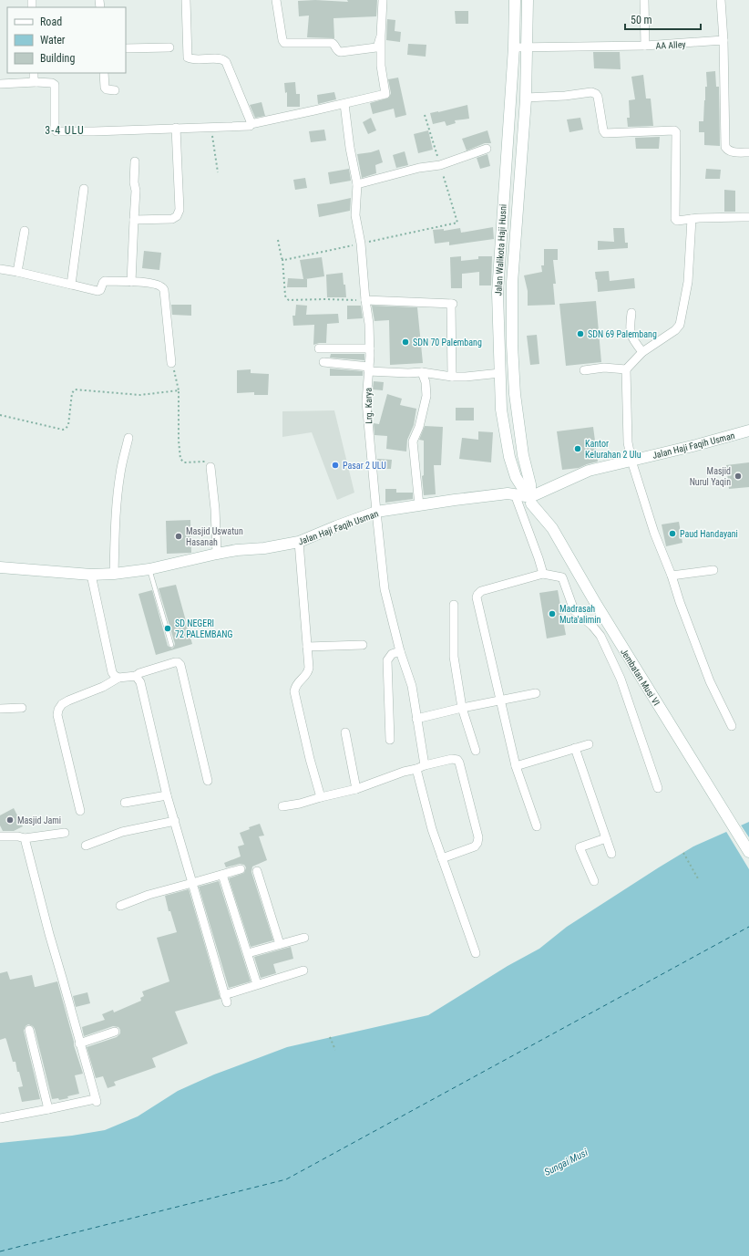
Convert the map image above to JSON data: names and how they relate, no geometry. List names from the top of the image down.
{
  "streets": {
    "street": [
      "AA Alley",
      "Jalan Walikota Haji Husni",
      "Lrg. Karya",
      "Jalan Haji Faqih Usman",
      "Jembatan Musi VI"
    ]
  },
  "crossings": [
    ["AA Alley", "Jalan Walikota Haji Husni"],
    ["Jalan Walikota Haji Husni", "Jalan Haji Faqih Usman"],
    ["Jalan Walikota Haji Husni", "Jembatan Musi VI"],
    ["Lrg. Karya", "Jalan Haji Faqih Usman"],
    ["Jalan Haji Faqih Usman", "Jembatan Musi VI"]
  ],
  "districts": ["3-4 ULU"],
  "water": ["Sungai Musi"],
  "places": [
    "SDN 69 Palembang",
    "SDN 70 Palembang",
    "Kantor Kelurahan 2 Ulu",
    "Pasar 2 ULU",
    "Masjid Nurul Yaqin",
    "Paud Handayani",
    "Masjid Uswatun Hasanah",
    "Madrasah Muta'alimin",
    "SD NEGERI 72 PALEMBANG",
    "Masjid Jami"
  ],
  "legend": ["Road", "Water", "Building"],
  "scale_bar": "50 m"
}
